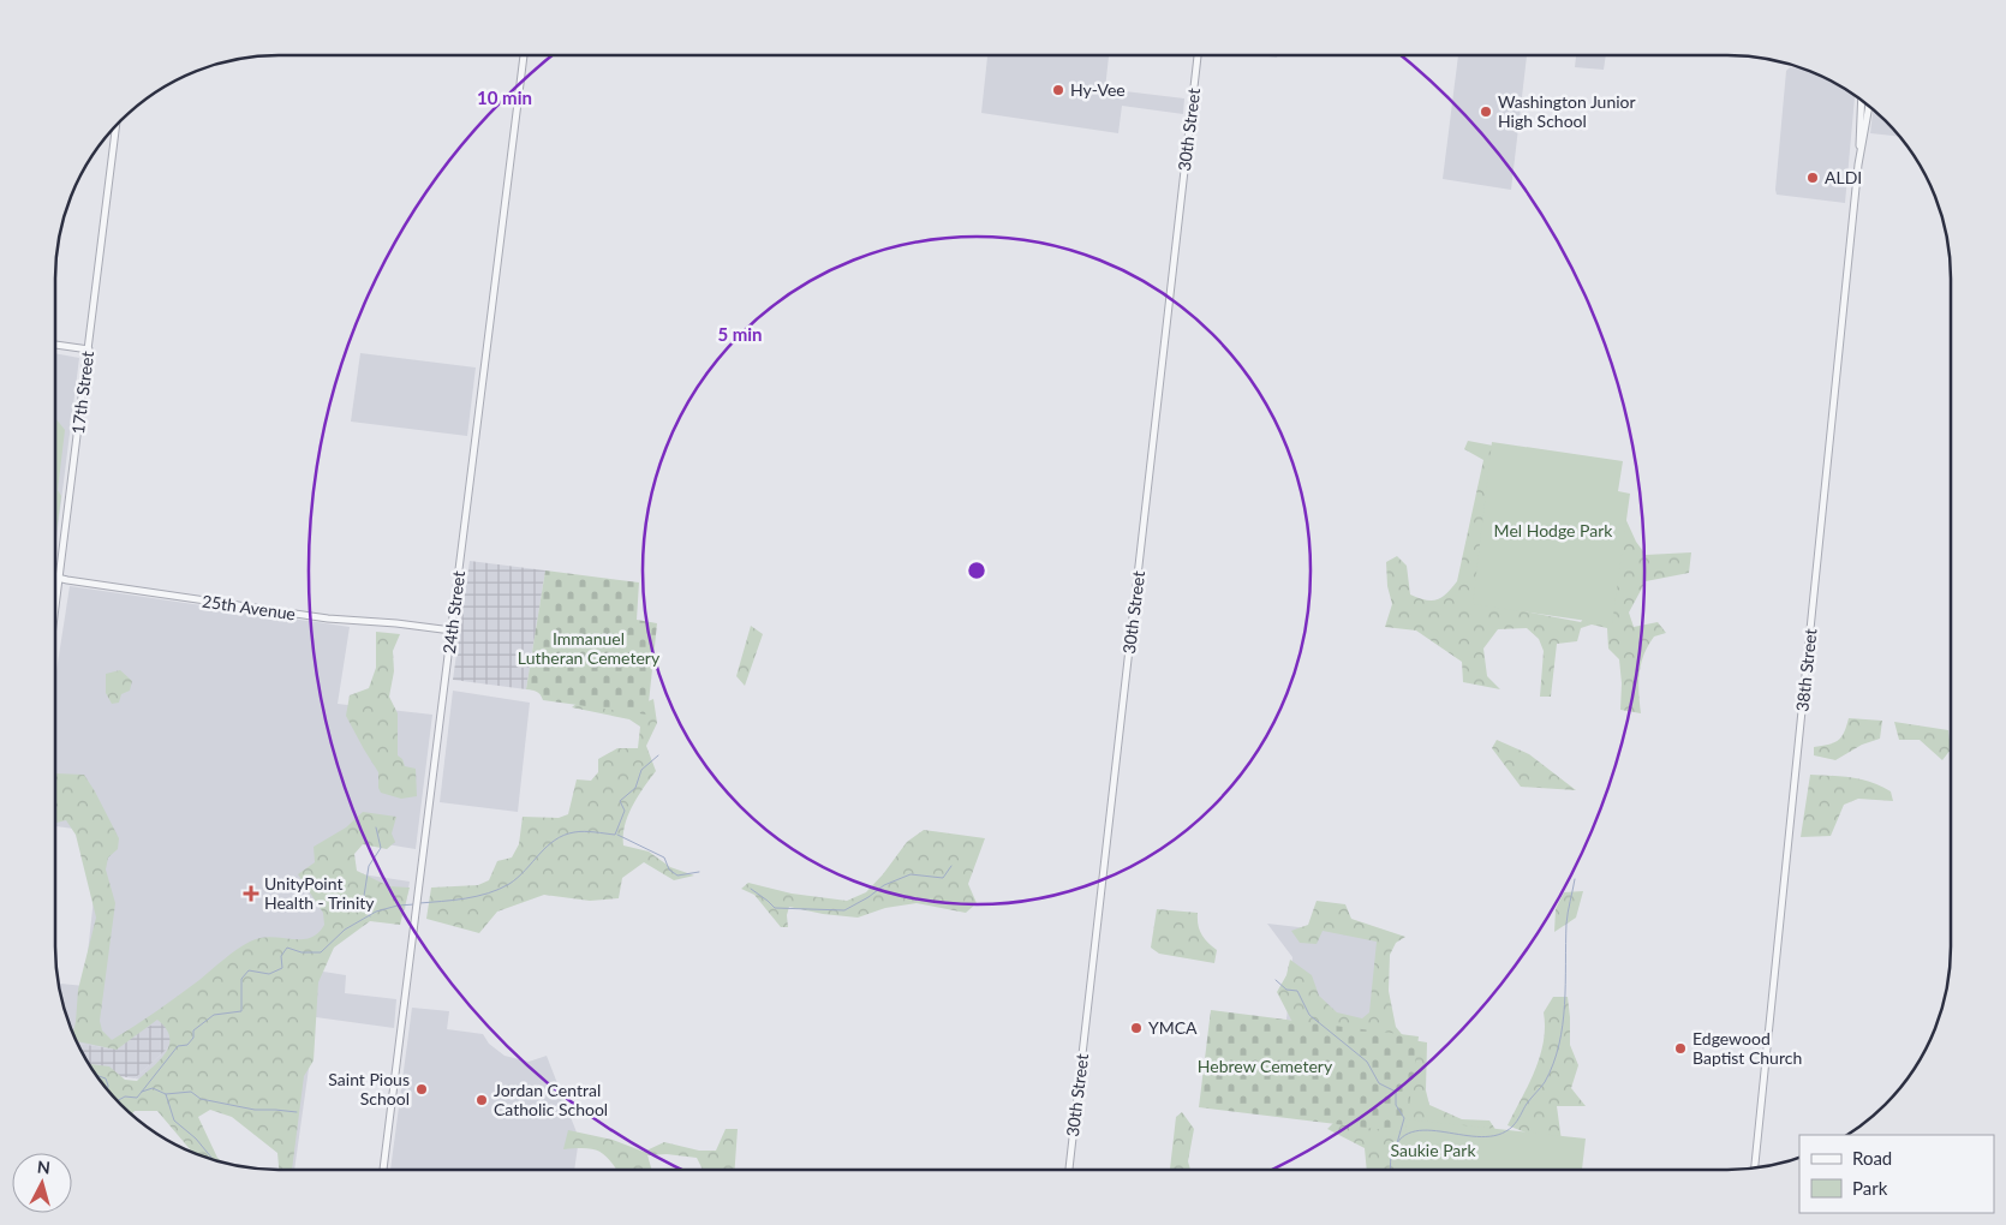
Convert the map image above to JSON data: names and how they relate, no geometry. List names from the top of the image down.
{
  "streets": {
    "street": [
      "30th Street",
      "17th Street",
      "25th Avenue",
      "24th Street",
      "38th Street"
    ]
  },
  "crossings": [
    ["17th Street", "25th Avenue"],
    ["25th Avenue", "24th Street"]
  ],
  "parks": [
    "Mel Hodge Park",
    "Immanuel Lutheran Cemetery",
    "Hebrew Cemetery",
    "Saukie Park"
  ],
  "places": {
    "other": [
      "Hy-Vee",
      "Washington Junior High School",
      "ALDI",
      "YMCA",
      "Edgewood Baptist Church",
      "Saint Pious School",
      "Jordan Central Catholic School"
    ],
    "health": ["UnityPoint Health - Trinity"]
  },
  "legend": ["Road", "Park"],
  "north": "top",
  "rings": ["10 min", "5 min"]
}
